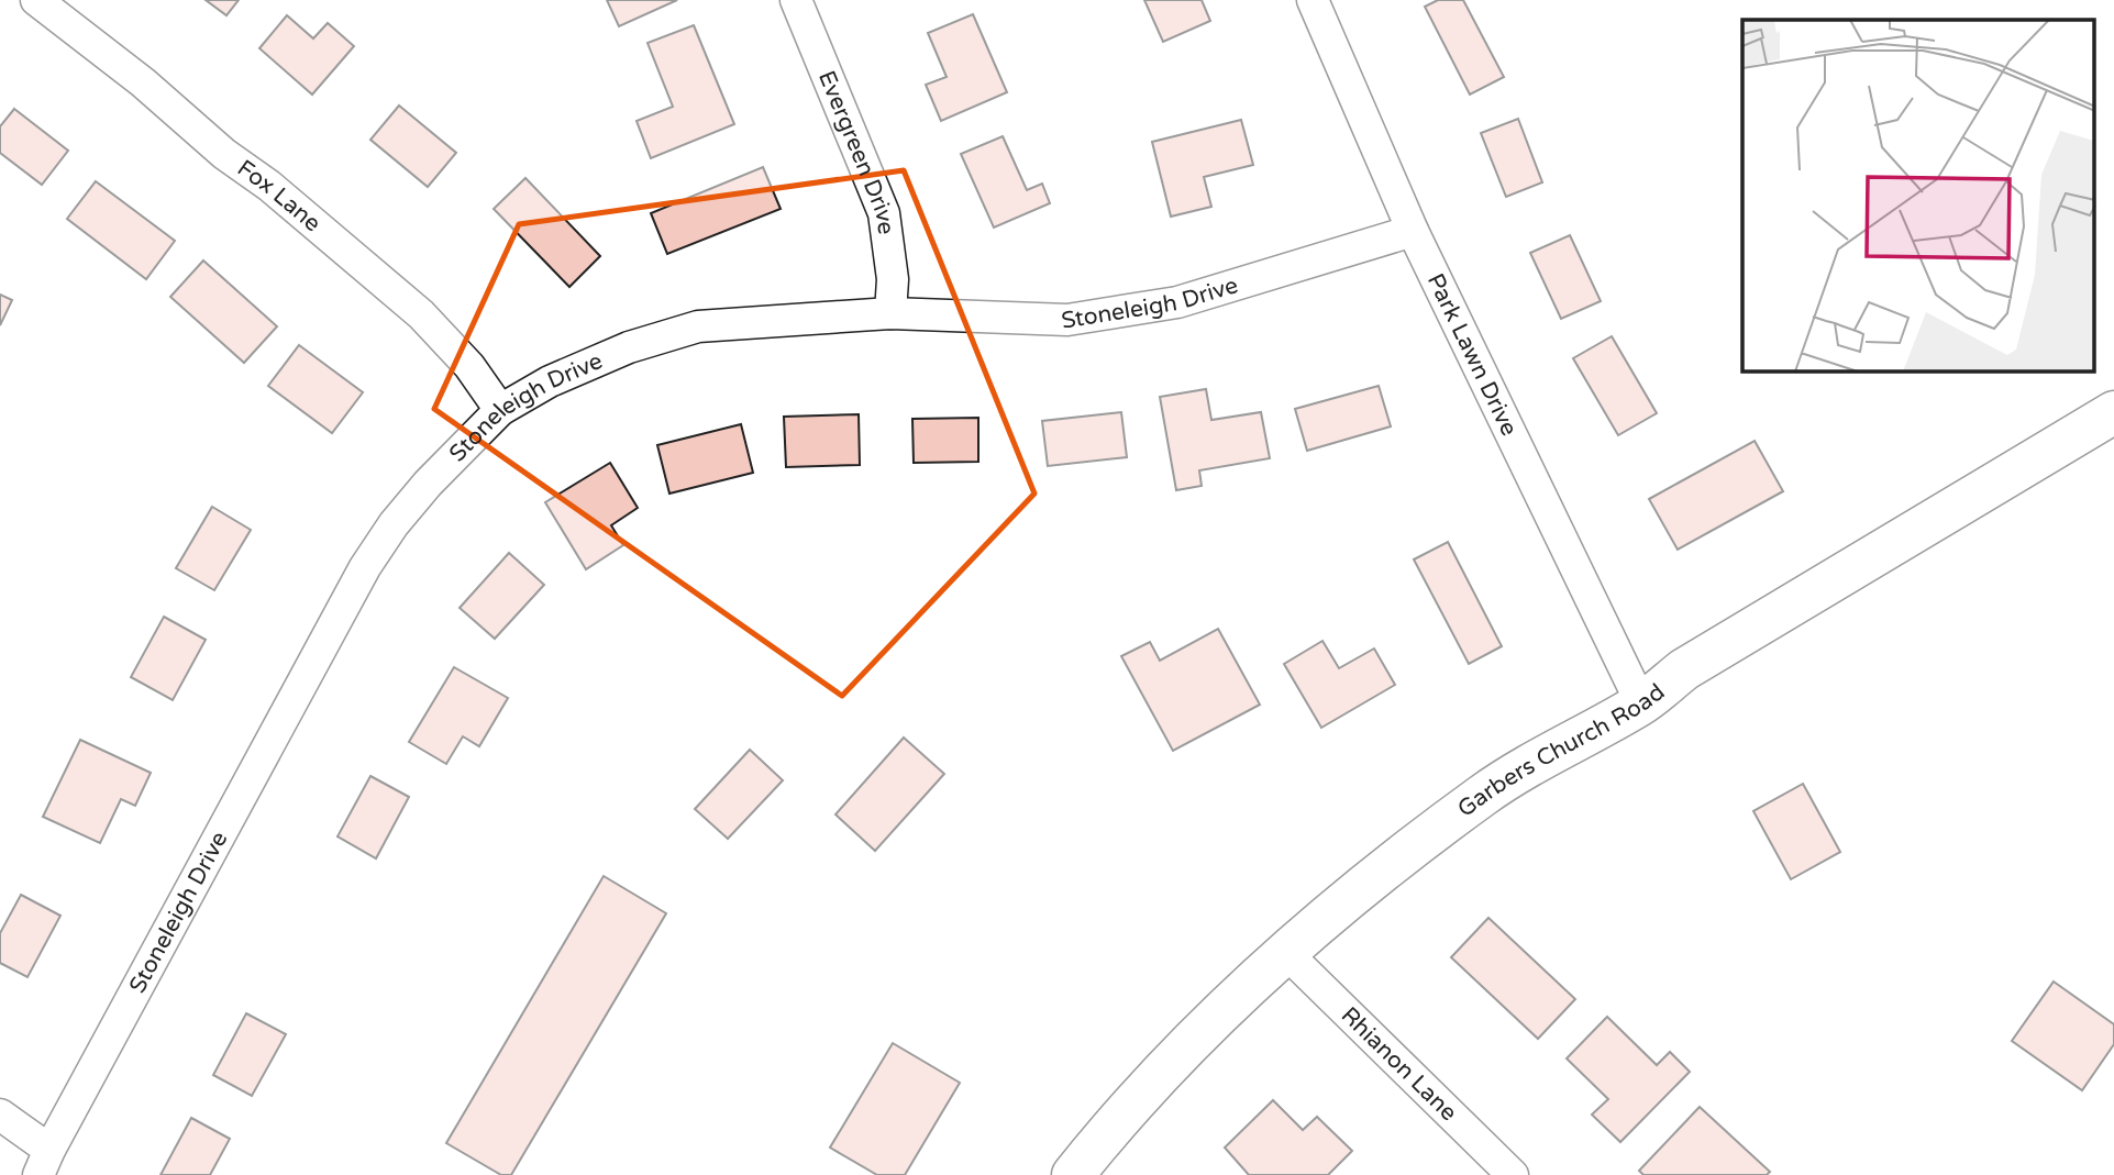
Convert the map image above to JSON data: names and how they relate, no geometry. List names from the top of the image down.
{
  "streets": {
    "street": [
      "Evergreen Drive",
      "Fox Lane",
      "Stoneleigh Drive",
      "Park Lawn Drive",
      "Garbers Church Road",
      "Rhianon Lane"
    ]
  },
  "crossings": [
    ["Evergreen Drive", "Stoneleigh Drive"],
    ["Fox Lane", "Stoneleigh Drive"],
    ["Stoneleigh Drive", "Park Lawn Drive"],
    ["Park Lawn Drive", "Garbers Church Road"],
    ["Garbers Church Road", "Rhianon Lane"]
  ]
}
